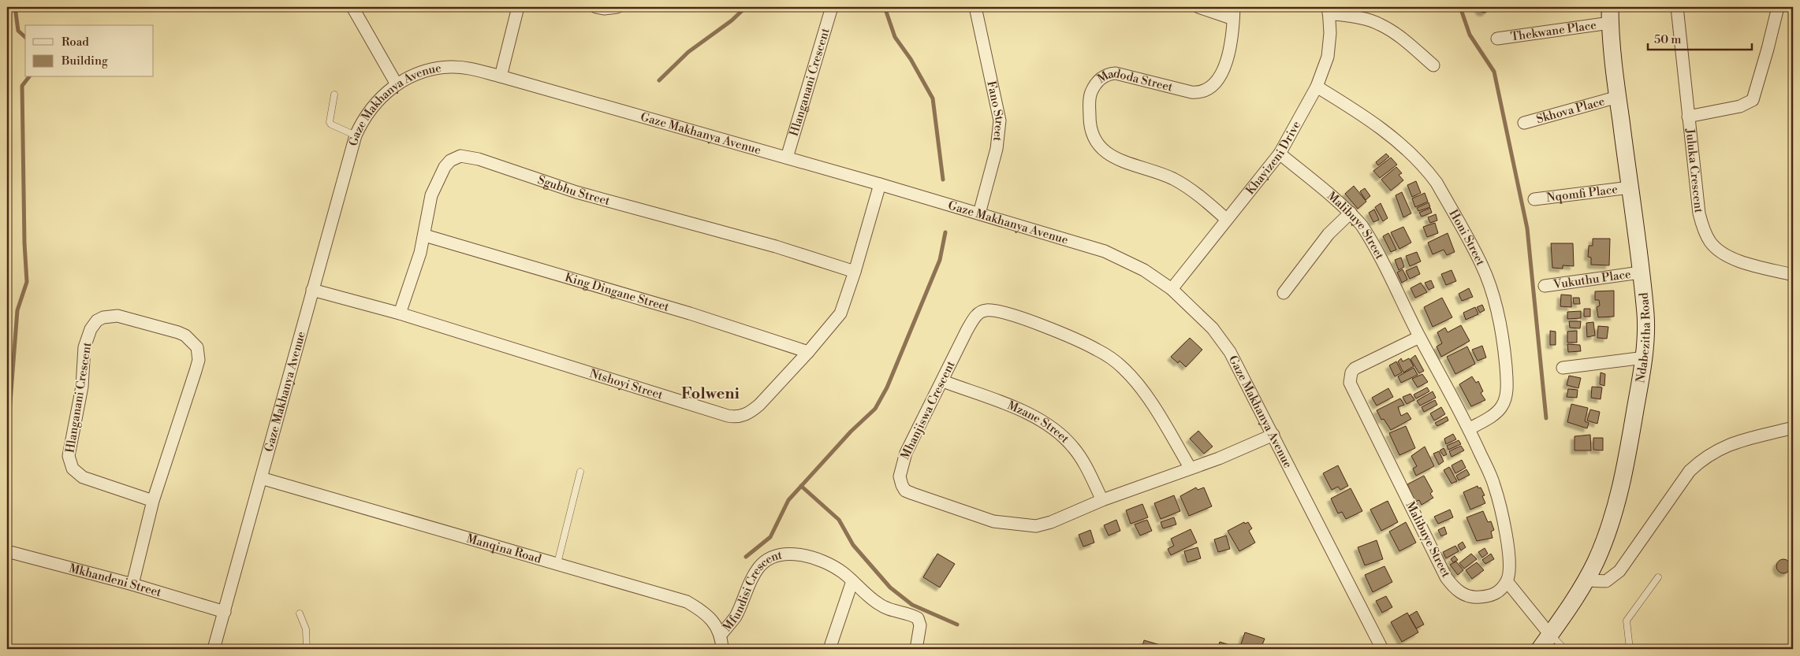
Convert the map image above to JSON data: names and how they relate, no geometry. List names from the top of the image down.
{
  "streets": {
    "street": [
      "Thekwane Place",
      "Hlanganani Crescent",
      "Madoda Street",
      "Gaze Makhanya Avenue",
      "Skhova Place",
      "Fano Street",
      "Khayizeni Drive",
      "Juluka Crescent",
      "Sgubhu Street",
      "Nqomfi Place",
      "Malibuye Street",
      "Honi Street",
      "Vukuthu Place",
      "King Dingane Street",
      "Ndabezitha Road",
      "Ntshoyi Street",
      "Mhanjiswa Crescent",
      "Mzane Street",
      "Manqina Road",
      "Mkhandeni Street",
      "Mfundisi Crescent"
    ]
  },
  "crossings": [
    ["Thekwane Place", "Ndabezitha Road"],
    ["Hlanganani Crescent", "Gaze Makhanya Avenue"],
    ["Hlanganani Crescent", "Mkhandeni Street"],
    ["Madoda Street", "Khayizeni Drive"],
    ["Gaze Makhanya Avenue", "Fano Street"],
    ["Gaze Makhanya Avenue", "Khayizeni Drive"],
    ["Gaze Makhanya Avenue", "Ntshoyi Street"],
    ["Gaze Makhanya Avenue", "Mhanjiswa Crescent"],
    ["Gaze Makhanya Avenue", "Manqina Road"],
    ["Gaze Makhanya Avenue", "Mkhandeni Street"],
    ["Skhova Place", "Ndabezitha Road"],
    ["Khayizeni Drive", "Malibuye Street"],
    ["Khayizeni Drive", "Honi Street"],
    ["Sgubhu Street", "King Dingane Street"],
    ["Sgubhu Street", "Ntshoyi Street"],
    ["Nqomfi Place", "Ndabezitha Road"],
    ["Malibuye Street", "Honi Street"],
    ["Vukuthu Place", "Ndabezitha Road"],
    ["King Dingane Street", "Ntshoyi Street"],
    ["Mhanjiswa Crescent", "Mzane Street"],
    ["Manqina Road", "Mfundisi Crescent"]
  ],
  "districts": ["Folweni"],
  "legend": ["Road", "Building"],
  "scale_bar": "50 m"
}
